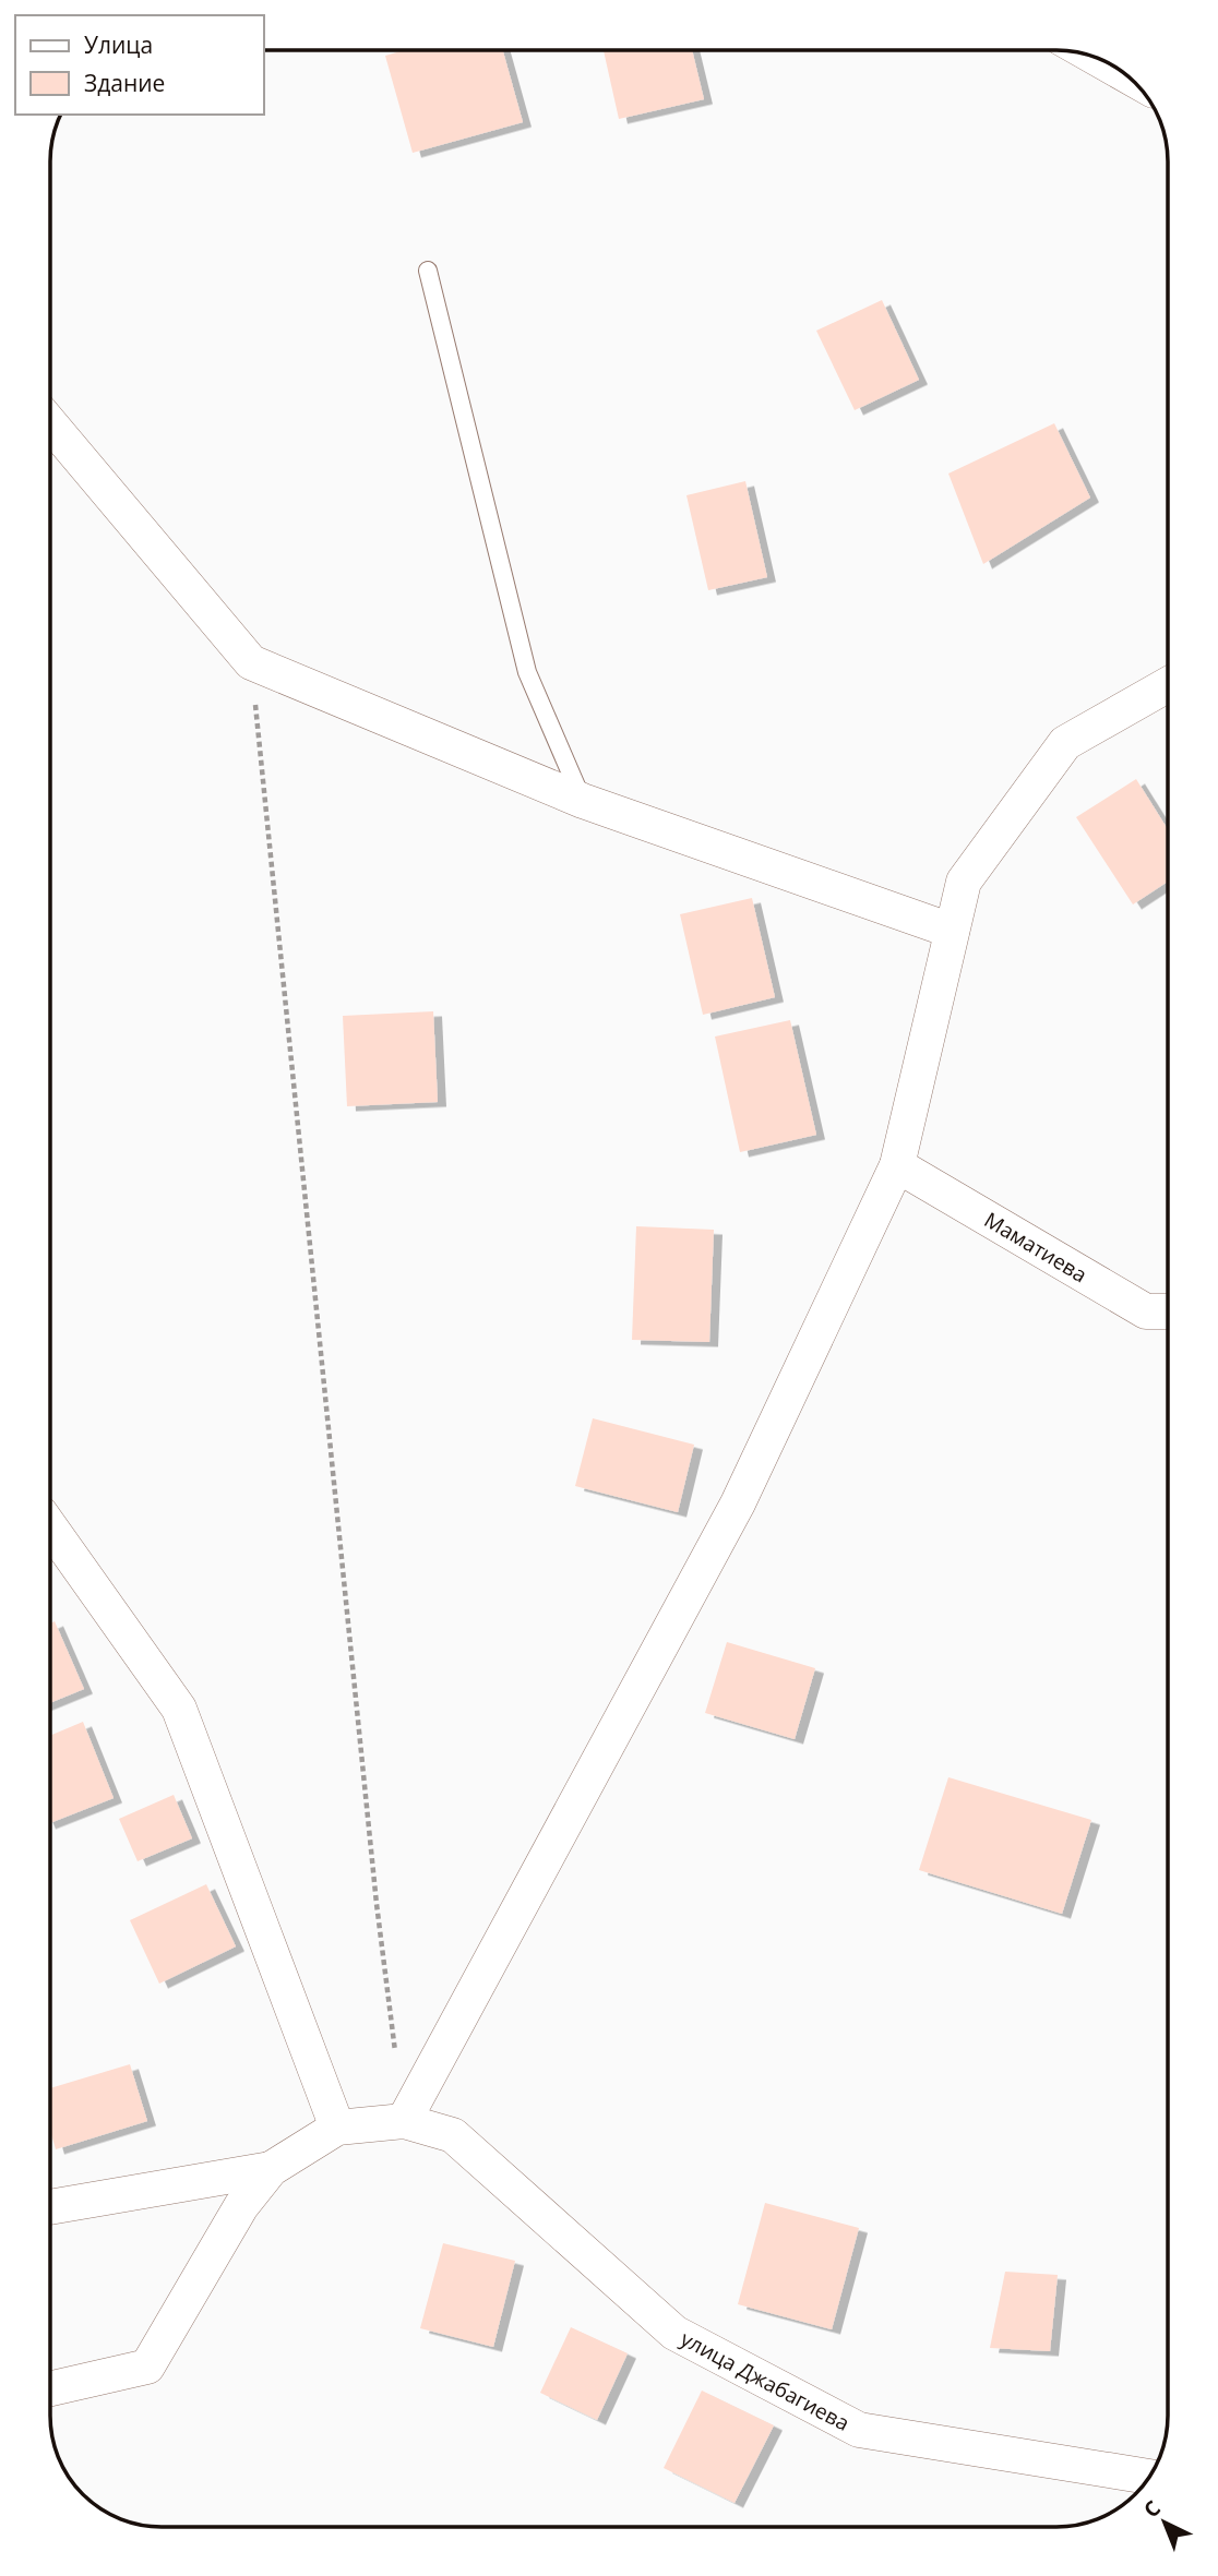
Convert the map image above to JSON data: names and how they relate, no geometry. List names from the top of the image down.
{
  "streets": {
    "street": ["Маматиева", "улица Джабагиева"]
  },
  "legend": ["Улица", "Здание"],
  "north": "top left"
}
